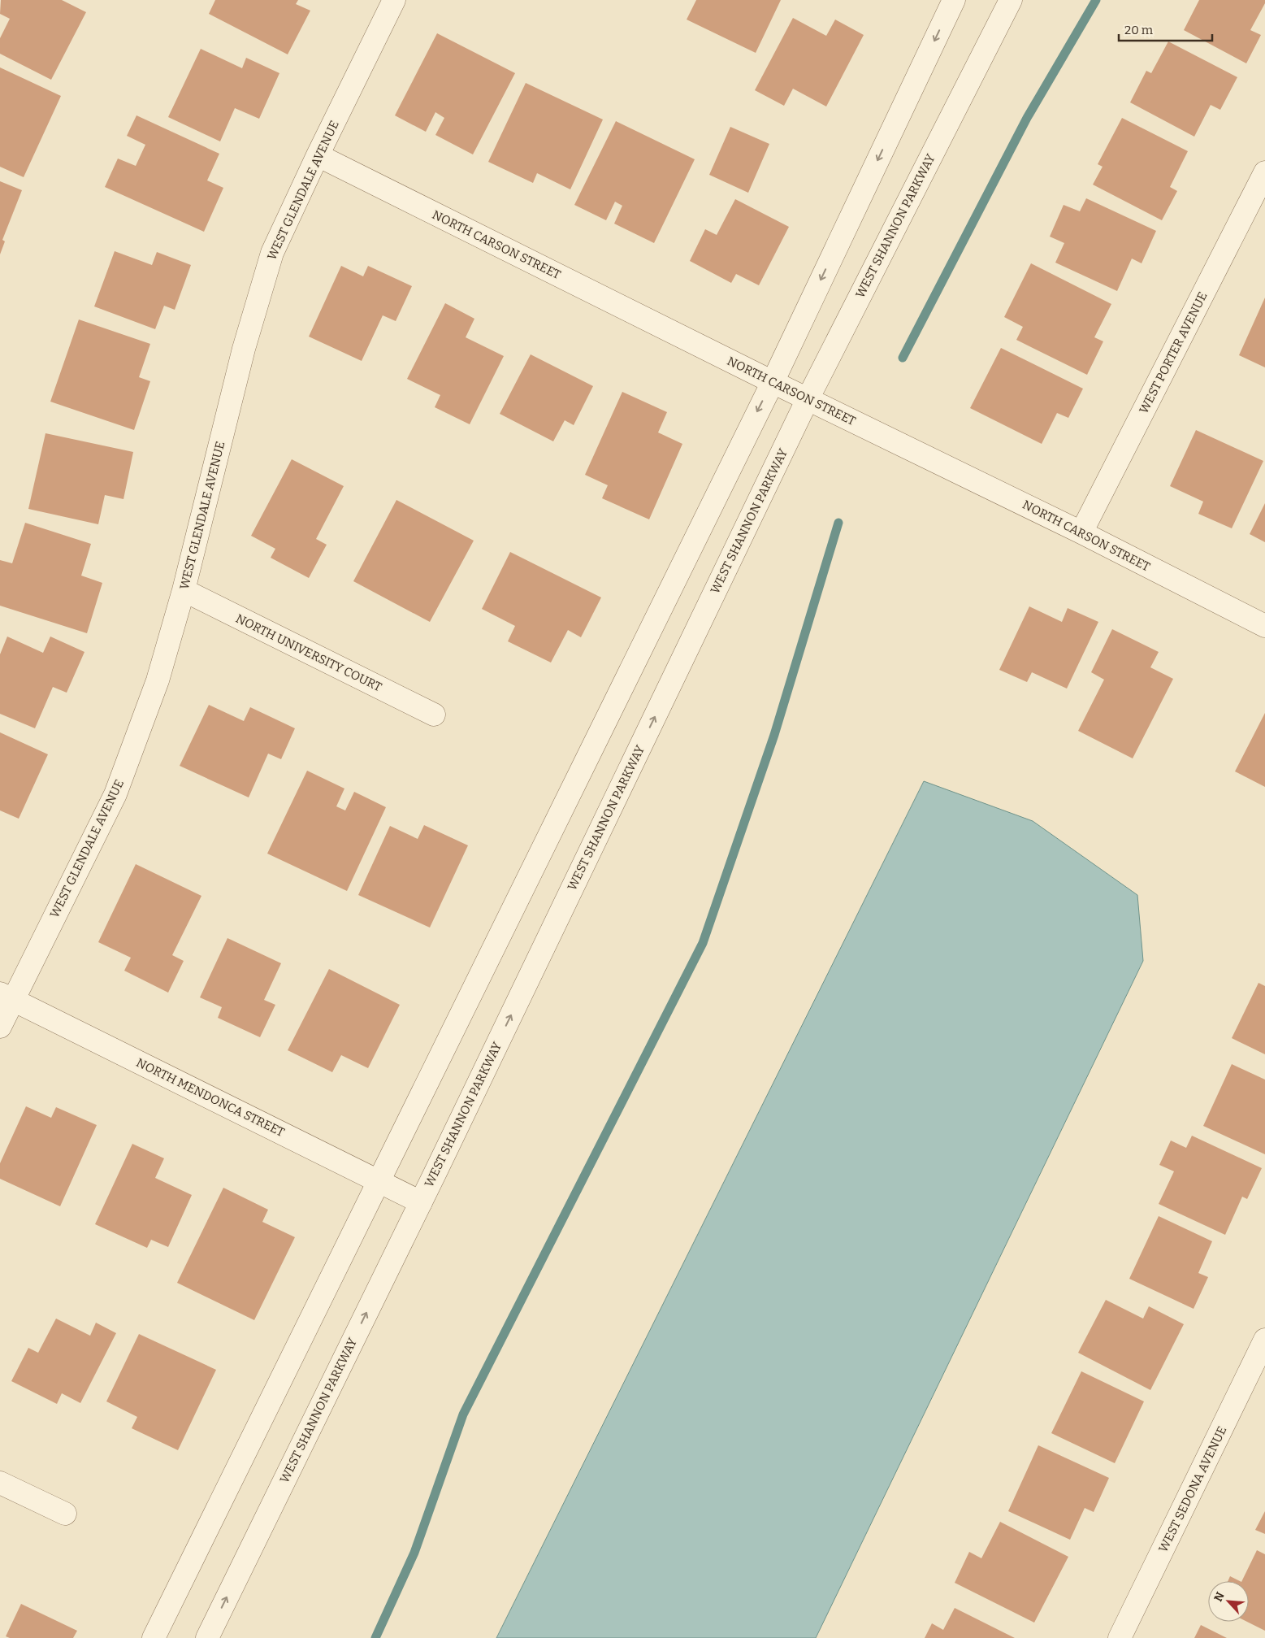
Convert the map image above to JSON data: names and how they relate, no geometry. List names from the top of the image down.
{
  "streets": {
    "street": [
      "WEST GLENDALE AVENUE",
      "WEST SHANNON PARKWAY",
      "NORTH CARSON STREET",
      "WEST PORTER AVENUE",
      "NORTH UNIVERSITY COURT",
      "NORTH MENDONCA STREET",
      "WEST SEDONA AVENUE"
    ]
  },
  "crossings": [
    ["WEST GLENDALE AVENUE", "NORTH CARSON STREET"],
    ["WEST GLENDALE AVENUE", "NORTH UNIVERSITY COURT"],
    ["WEST GLENDALE AVENUE", "NORTH MENDONCA STREET"],
    ["WEST SHANNON PARKWAY", "NORTH CARSON STREET"],
    ["WEST SHANNON PARKWAY", "NORTH MENDONCA STREET"],
    ["NORTH CARSON STREET", "WEST PORTER AVENUE"]
  ],
  "scale_bar": "20 m",
  "north": "top left"
}
